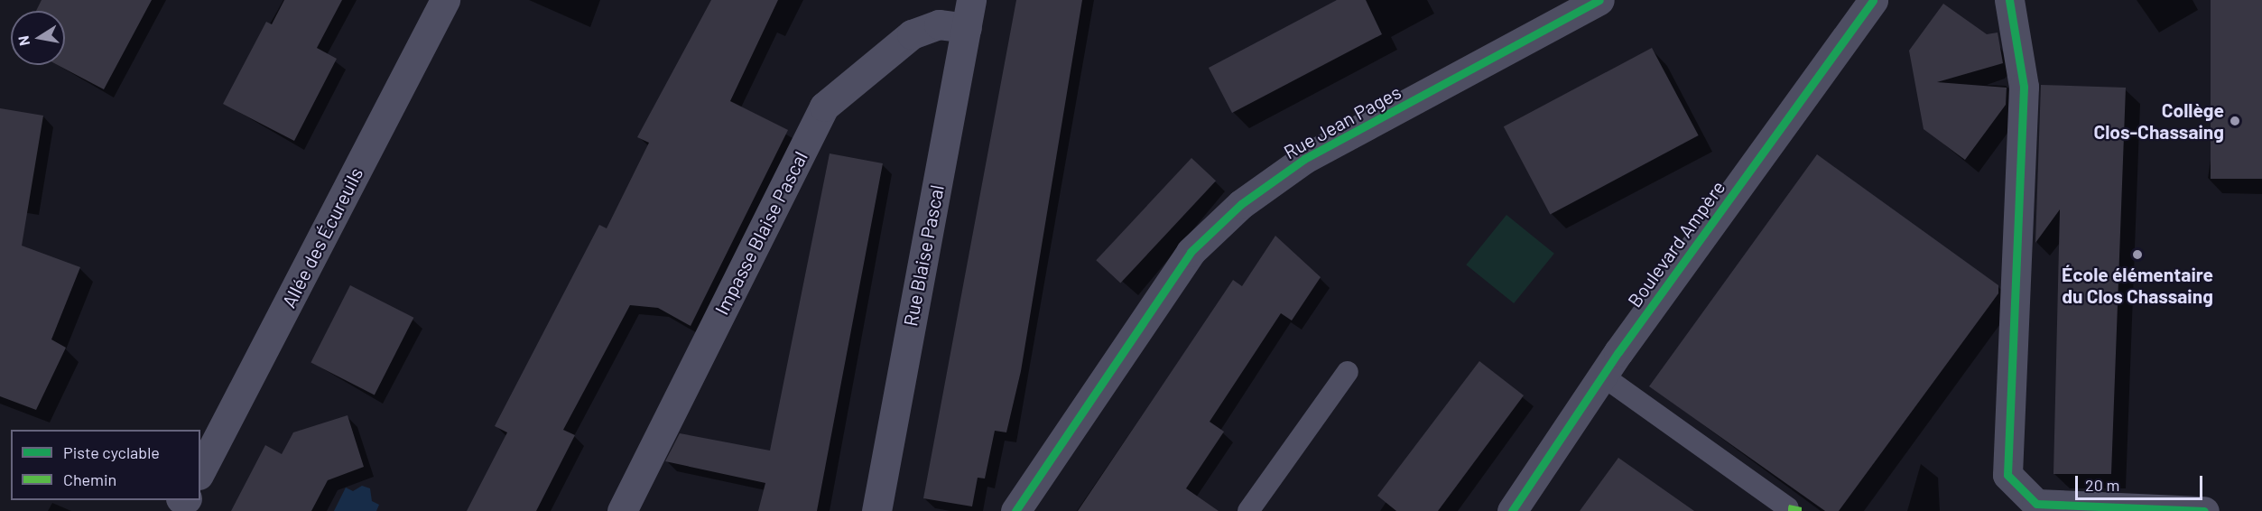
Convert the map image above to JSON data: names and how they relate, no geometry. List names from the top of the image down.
{
  "streets": {
    "street": [
      "Rue Jean Pages",
      "Impasse Blaise Pascal",
      "Allée des Écureuils",
      "Boulevard Ampère",
      "Rue Blaise Pascal"
    ]
  },
  "crossings": [
    ["Impasse Blaise Pascal", "Rue Blaise Pascal"]
  ],
  "places": ["Collège Clos-Chassaing", "École élémentaire du Clos Chassaing"],
  "legend": ["Piste cyclable", "Chemin"],
  "scale_bar": "20 m",
  "north": "left"
}
